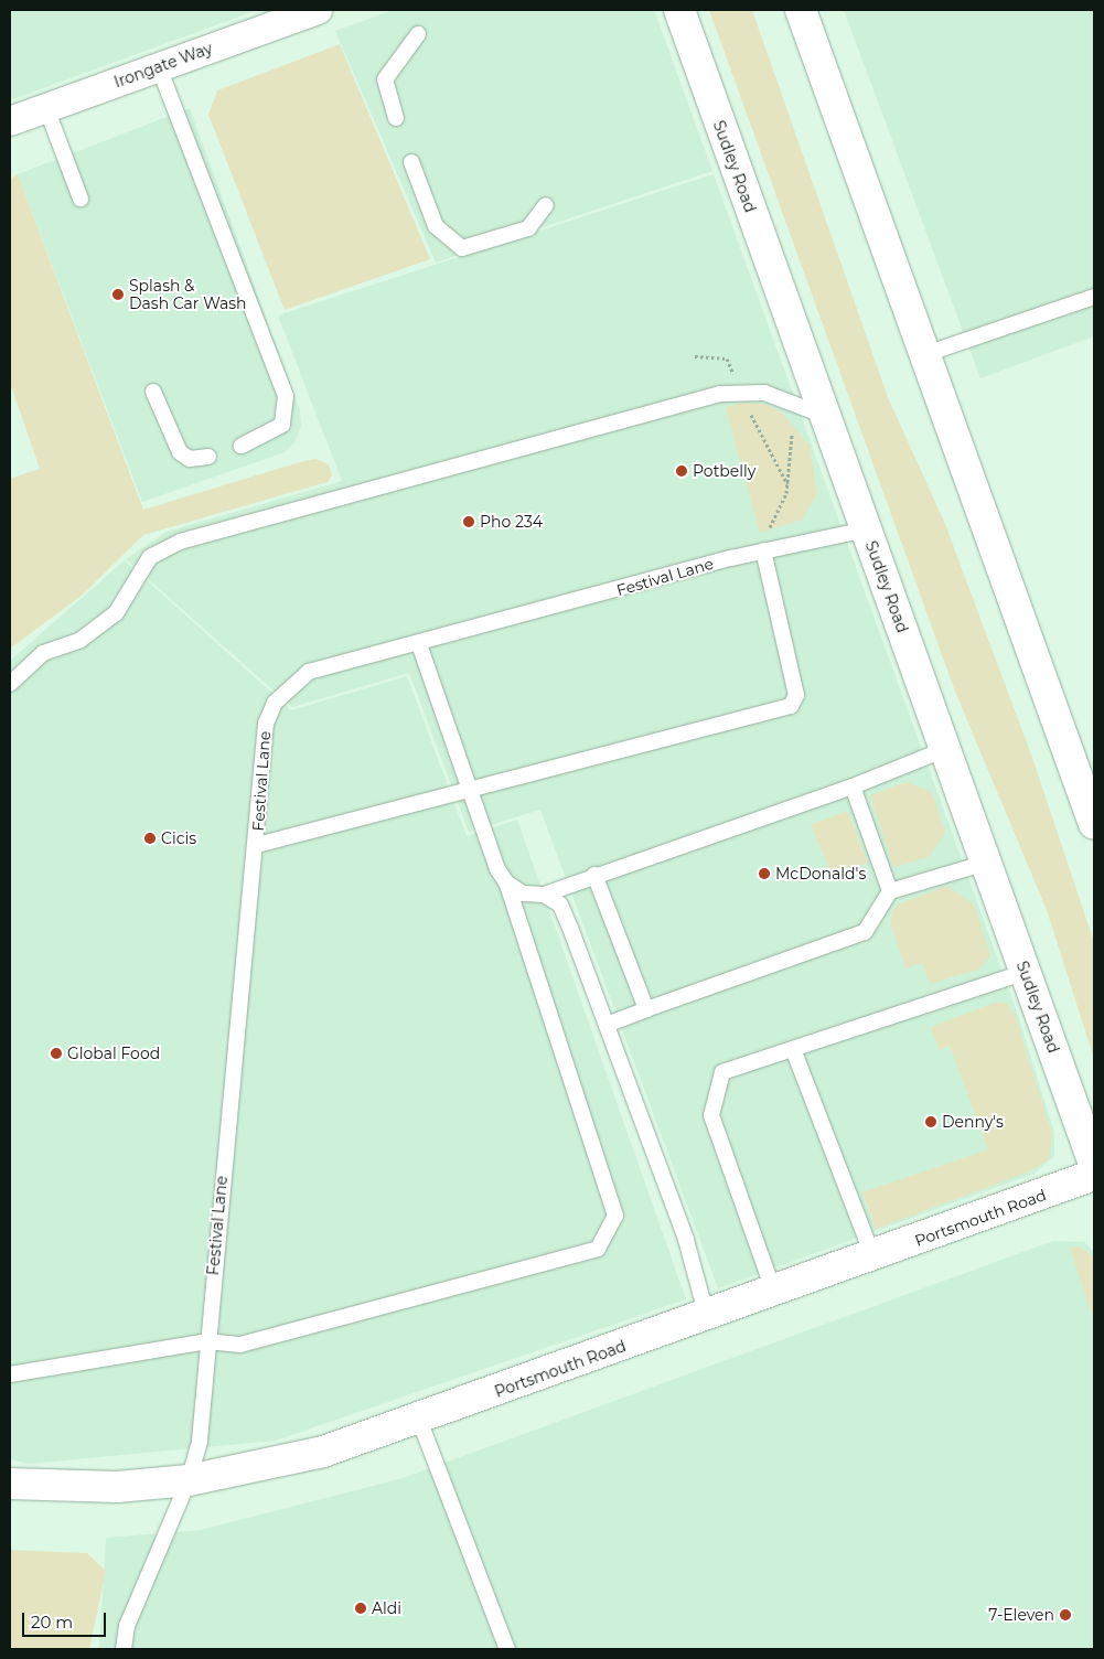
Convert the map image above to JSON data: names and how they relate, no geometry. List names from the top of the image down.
{
  "streets": {
    "main road": ["Sudley Road", "Portsmouth Road"],
    "street": ["Irongate Way"],
    "lane": ["Festival Lane"]
  },
  "crossings": [
    ["Sudley Road", "Festival Lane"],
    ["Festival Lane", "Portsmouth Road"]
  ],
  "places": [
    "Splash & Dash Car Wash",
    "Potbelly",
    "Pho 234",
    "Cicis",
    "McDonald's",
    "Global Food",
    "Denny's",
    "Aldi",
    "7-Eleven"
  ],
  "scale_bar": "20 m"
}
